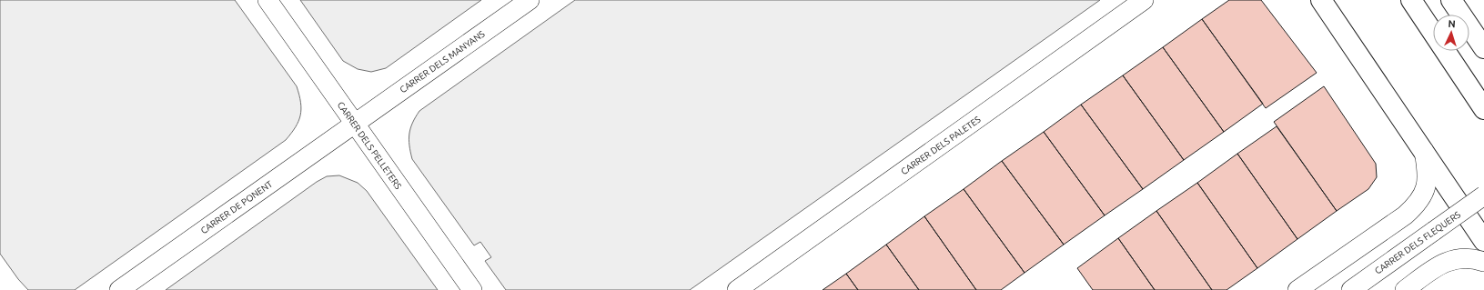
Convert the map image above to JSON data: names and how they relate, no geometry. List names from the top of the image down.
{
  "streets": {
    "street": [
      "CARRER DELS MANYANS",
      "CARRER DELS PELLETERS",
      "CARRER DELS PALETES",
      "CARRER DE PONENT",
      "CARRER DELS FLEQUERS"
    ]
  },
  "crossings": [
    ["CARRER DELS MANYANS", "CARRER DELS PELLETERS"],
    ["CARRER DELS MANYANS", "CARRER DE PONENT"],
    ["CARRER DELS PELLETERS", "CARRER DE PONENT"]
  ],
  "north": "top"
}
